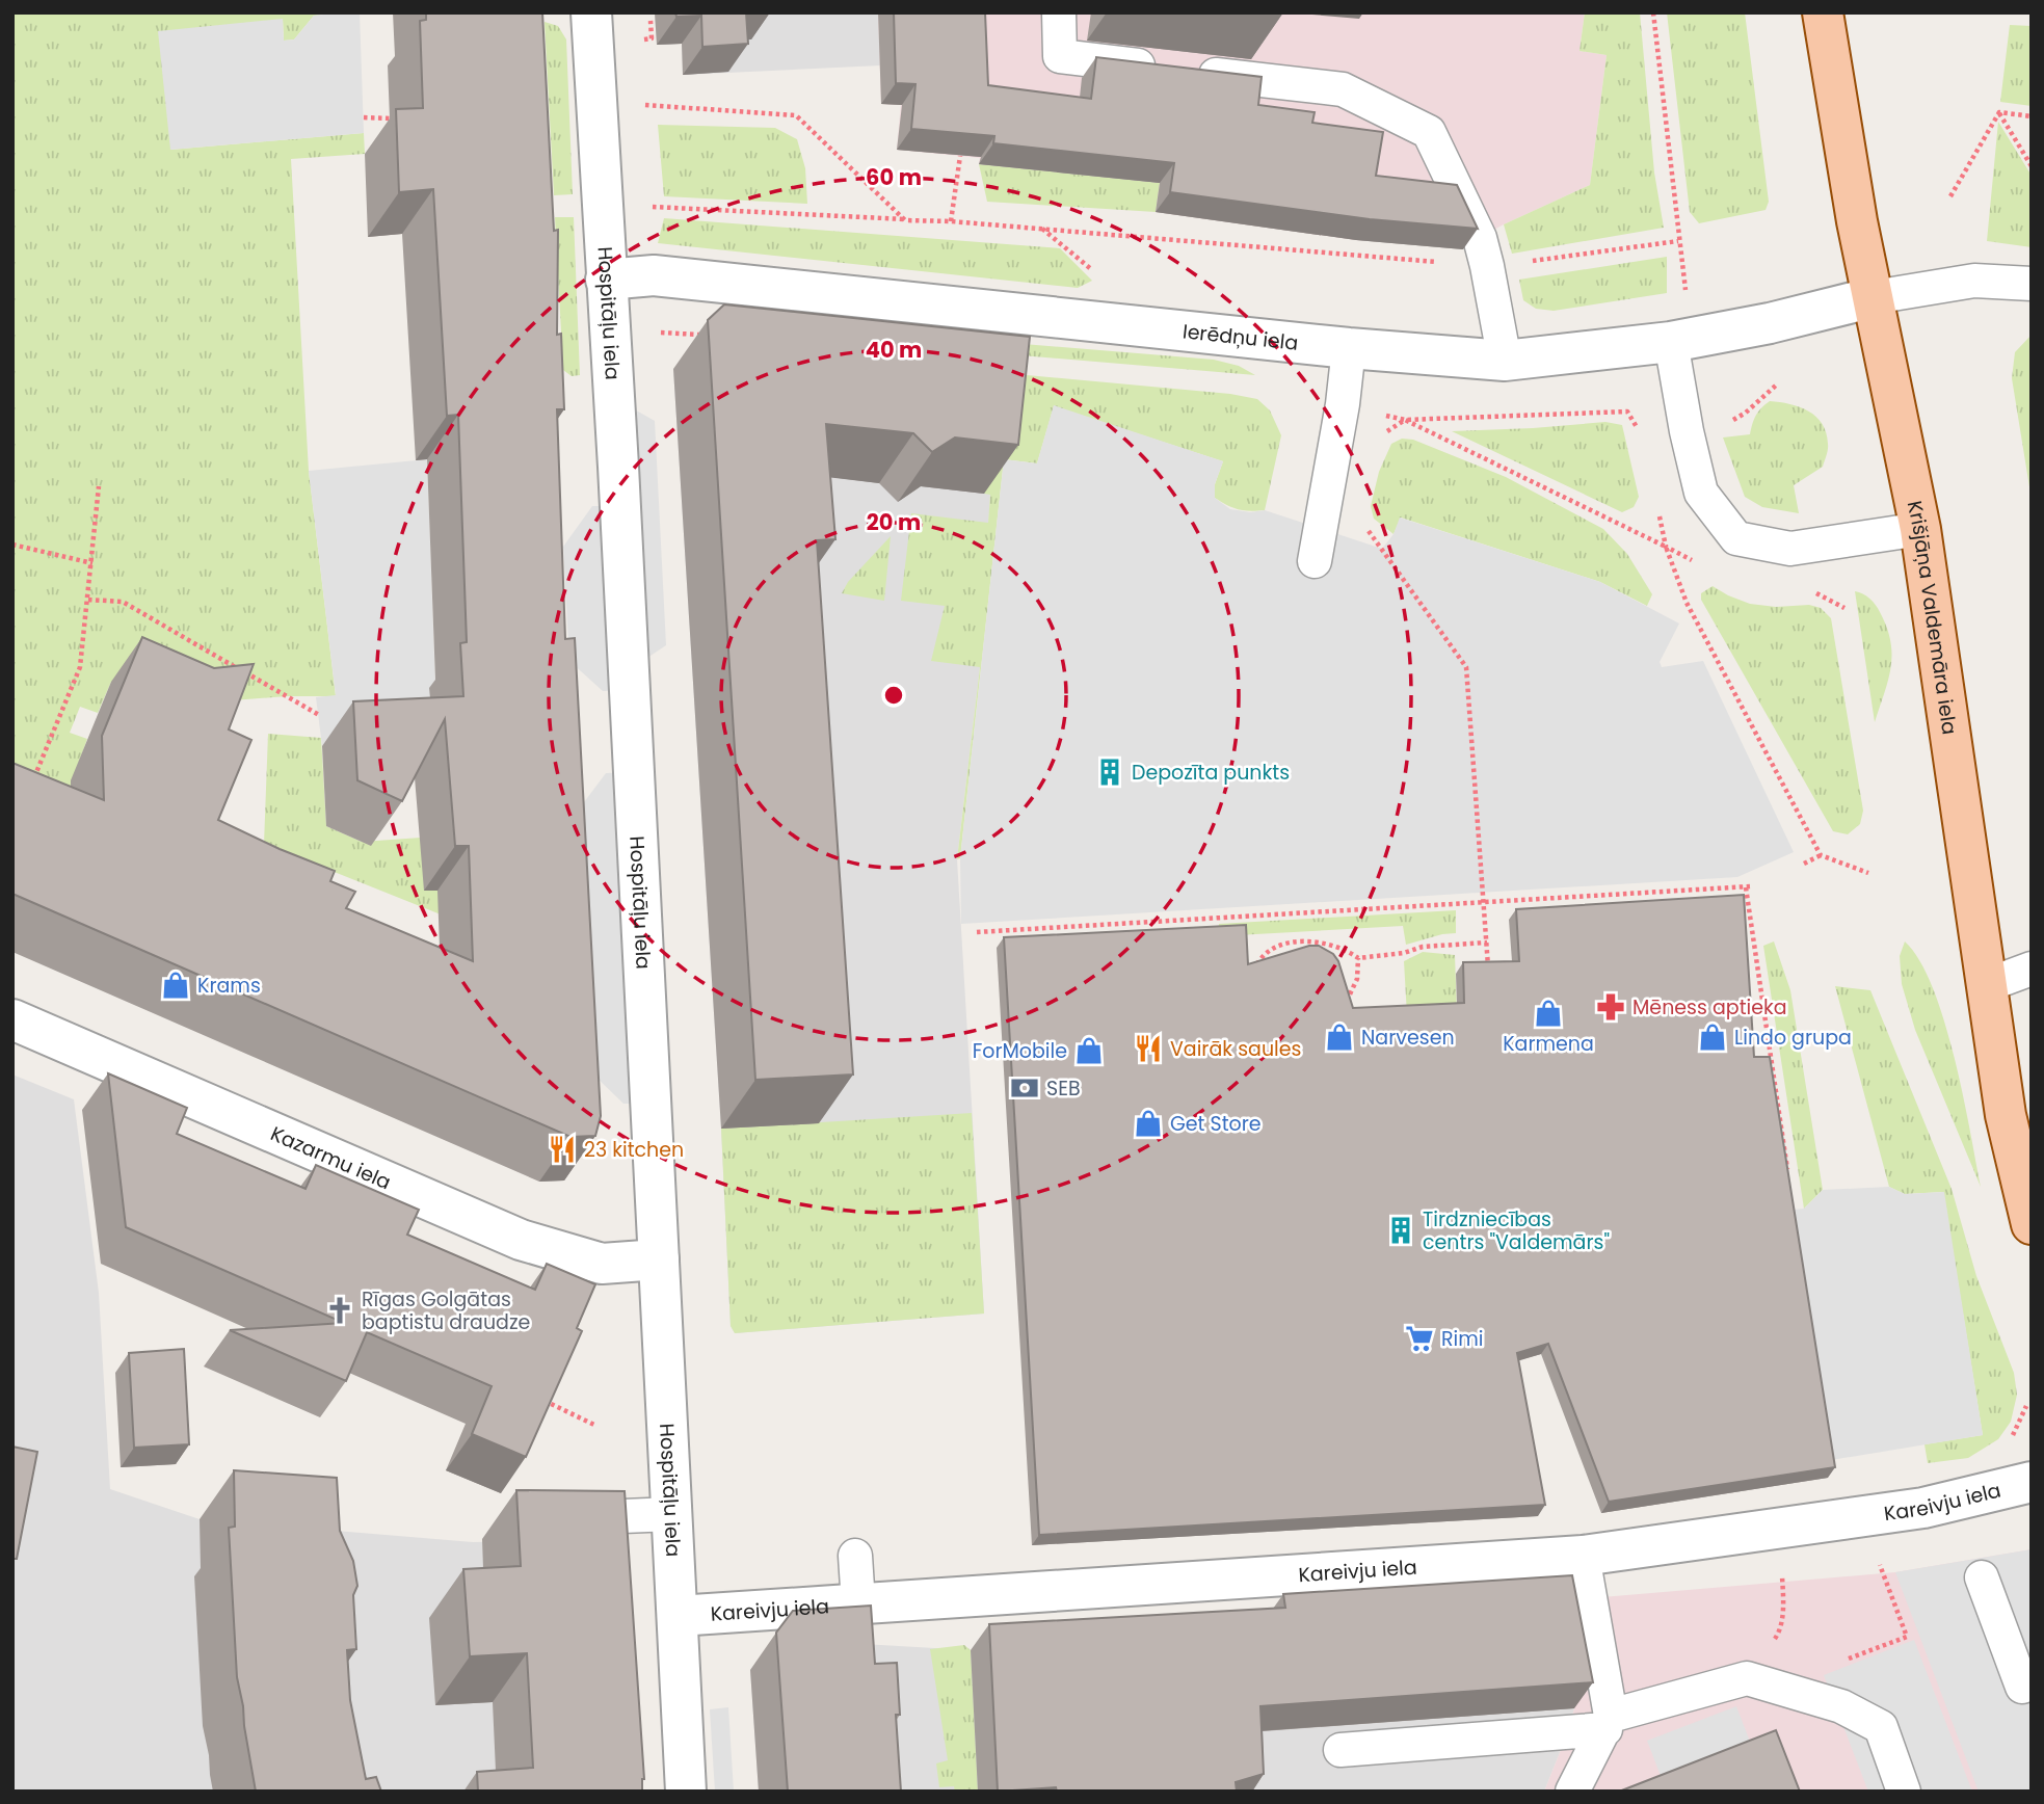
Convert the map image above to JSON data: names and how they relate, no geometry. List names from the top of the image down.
{
  "streets": {
    "main road": ["Krišjāņa Valdemāra iela"],
    "street": [
      "Hospitāļu iela",
      "Ierēdņu iela",
      "Kazarmu iela",
      "Kareivju iela"
    ]
  },
  "crossings": [
    ["Hospitāļu iela", "Ierēdņu iela"],
    ["Hospitāļu iela", "Kazarmu iela"],
    ["Hospitāļu iela", "Kareivju iela"],
    ["Ierēdņu iela", "Krišjāņa Valdemāra iela"]
  ],
  "places": {
    "building": ["Depozīta punkts", "Tirdzniecības centrs \"Valdemārs\""],
    "shop": [
      "Krams",
      "Karmena",
      "Narvesen",
      "Lindo grupa",
      "ForMobile",
      "Get Store"
    ],
    "pharmacy": ["Mēness aptieka"],
    "restaurant": ["Vairāk saules", "23 kitchen"],
    "bank": ["SEB"],
    "church": ["Rīgas Golgātas baptistu draudze"],
    "supermarket": ["Rimi"]
  },
  "rings": ["60 m", "40 m", "20 m"]
}
